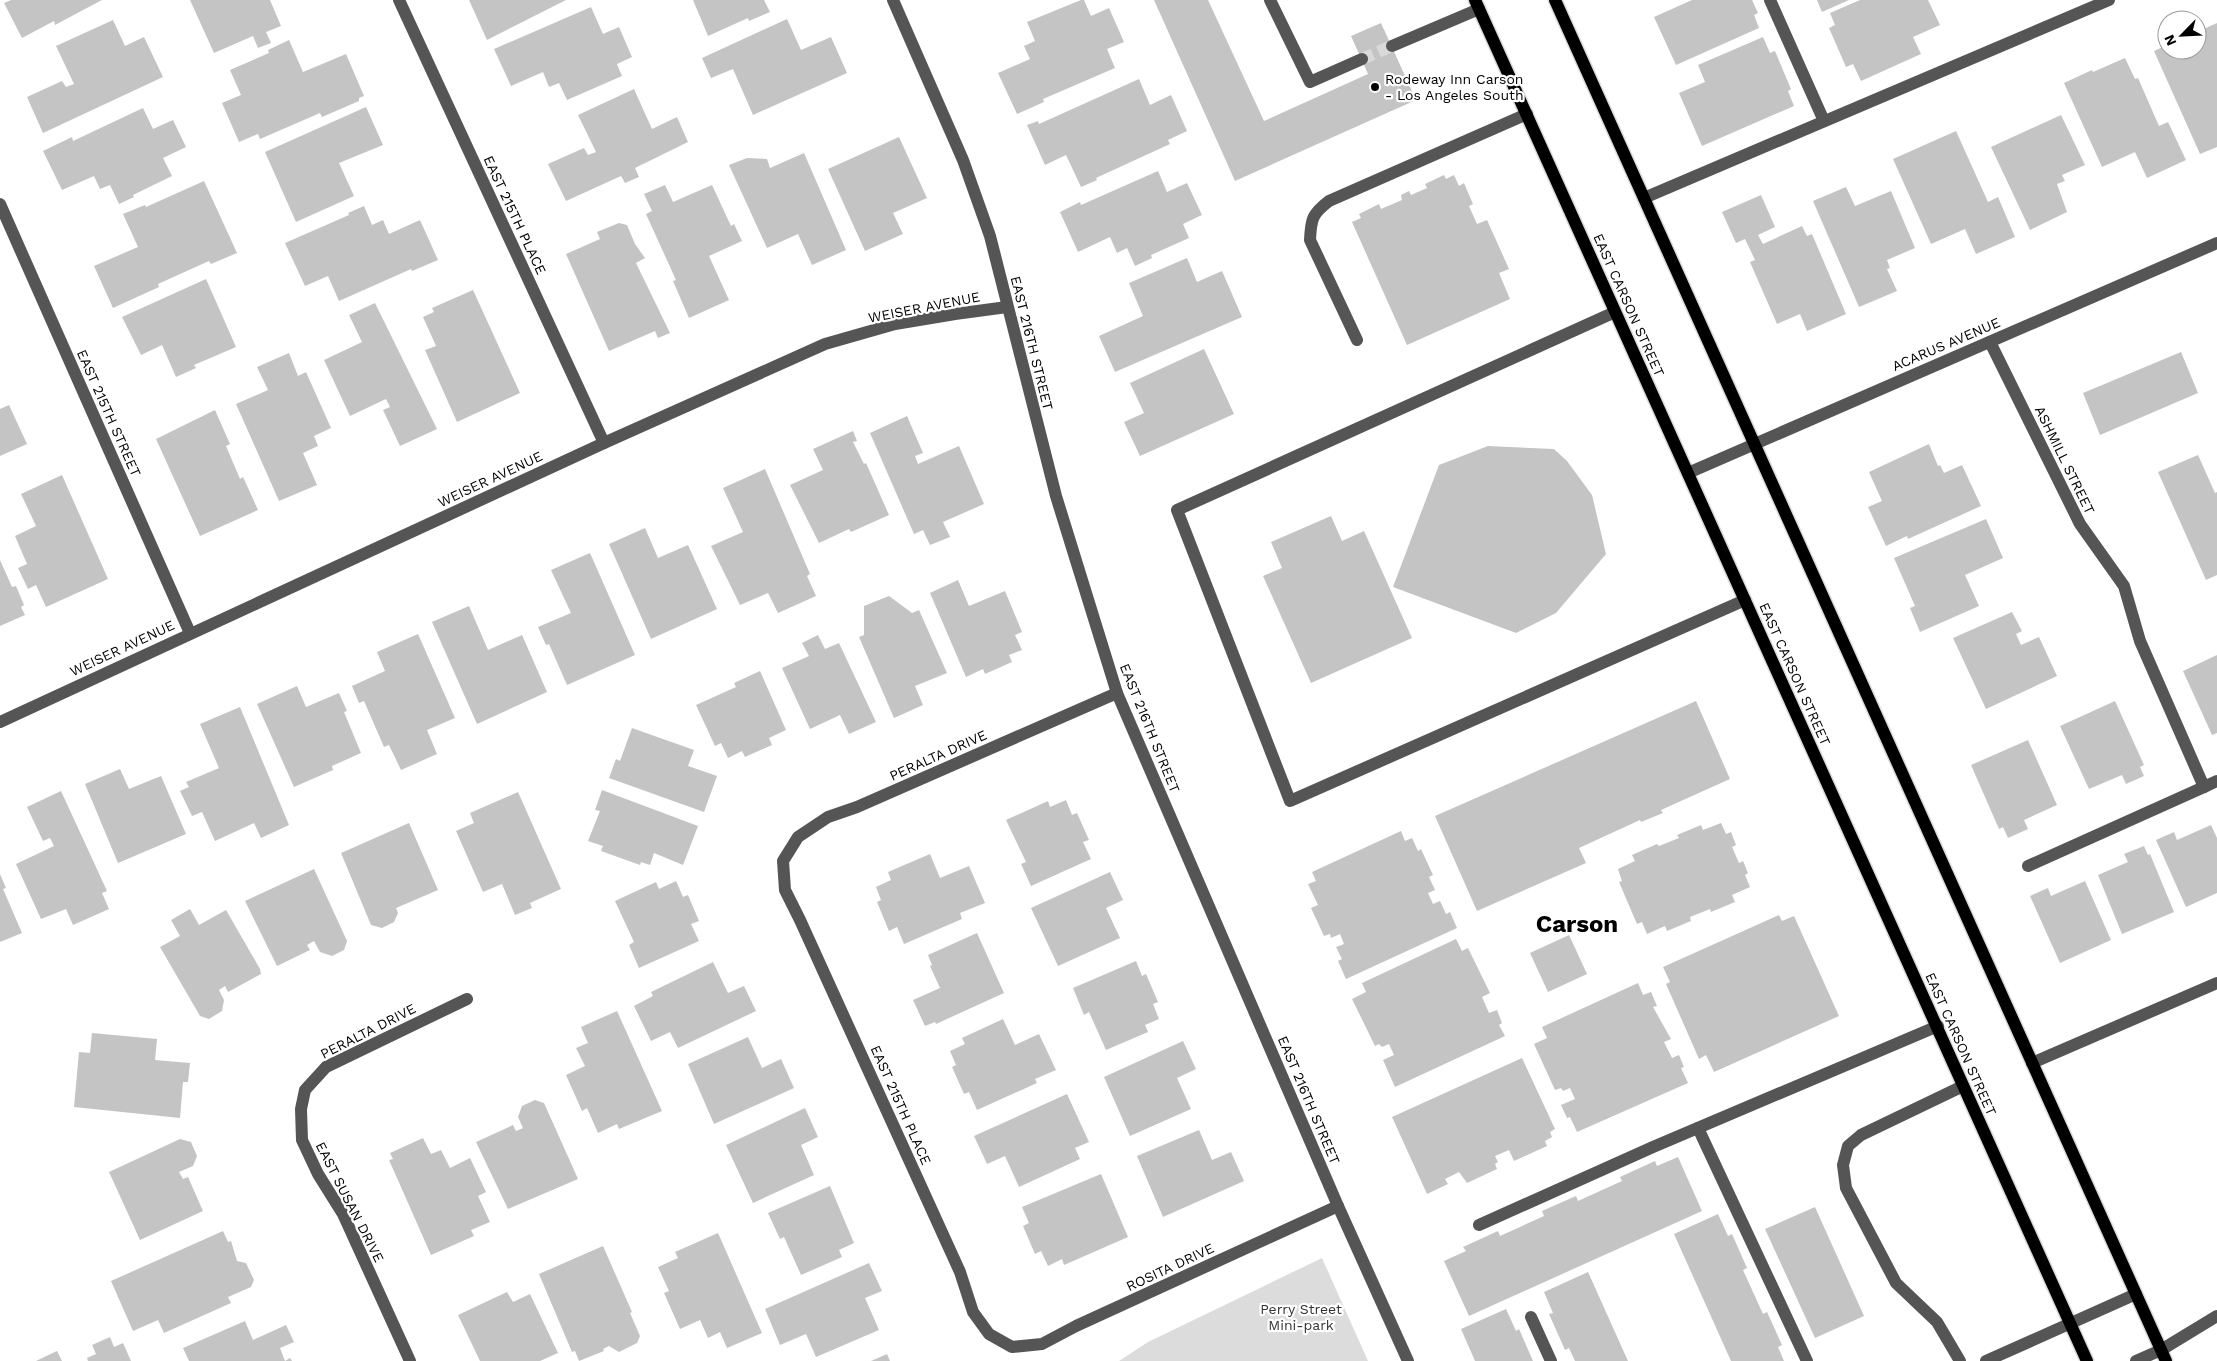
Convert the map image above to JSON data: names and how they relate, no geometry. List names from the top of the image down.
{
  "streets": {
    "main road": ["EAST CARSON STREET"],
    "street": [
      "EAST 215TH PLACE",
      "WEISER AVENUE",
      "EAST 216TH STREET",
      "ACARUS AVENUE",
      "EAST 215TH STREET",
      "ASHMILL STREET",
      "PERALTA DRIVE",
      "EAST SUSAN DRIVE",
      "ROSITA DRIVE"
    ]
  },
  "crossings": [
    ["EAST 215TH PLACE", "WEISER AVENUE"],
    ["EAST 215TH PLACE", "PERALTA DRIVE"],
    ["EAST 215TH PLACE", "ROSITA DRIVE"],
    ["EAST CARSON STREET", "ACARUS AVENUE"],
    ["WEISER AVENUE", "EAST 216TH STREET"],
    ["WEISER AVENUE", "EAST 215TH STREET"],
    ["EAST 216TH STREET", "PERALTA DRIVE"],
    ["EAST 216TH STREET", "ROSITA DRIVE"],
    ["ACARUS AVENUE", "ASHMILL STREET"],
    ["PERALTA DRIVE", "EAST SUSAN DRIVE"]
  ],
  "districts": ["Carson"],
  "parks": ["Perry Street Mini-park"],
  "places": ["Rodeway Inn Carson - Los Angeles South"],
  "north": "bottom left"
}
